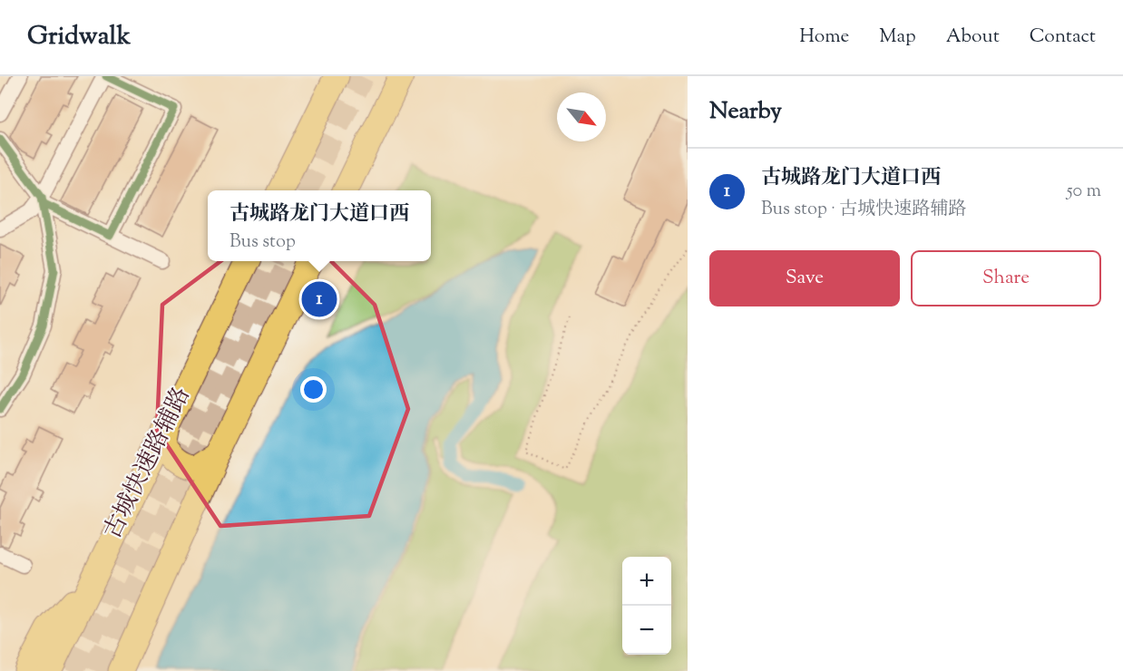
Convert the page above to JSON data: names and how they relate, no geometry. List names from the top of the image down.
{
  "streets": {
    "main road": ["古城快速路辅路"]
  },
  "north": "bottom right",
  "page": {
    "header": "Gridwalk",
    "nav": [
      "Home",
      "Map",
      "About",
      "Contact"
    ],
    "heading": "Nearby",
    "list": [
      {
        "mark": "1",
        "name": "古城路龙门大道口西",
        "note": "Bus stop · 古城快速路辅路",
        "value": "50 m"
      }
    ],
    "popup": ["古城路龙门大道口西", "Bus stop"],
    "buttons": ["Save", "Share"],
    "pins": "1",
    "map_buttons": ["+", "−"]
  }
}
